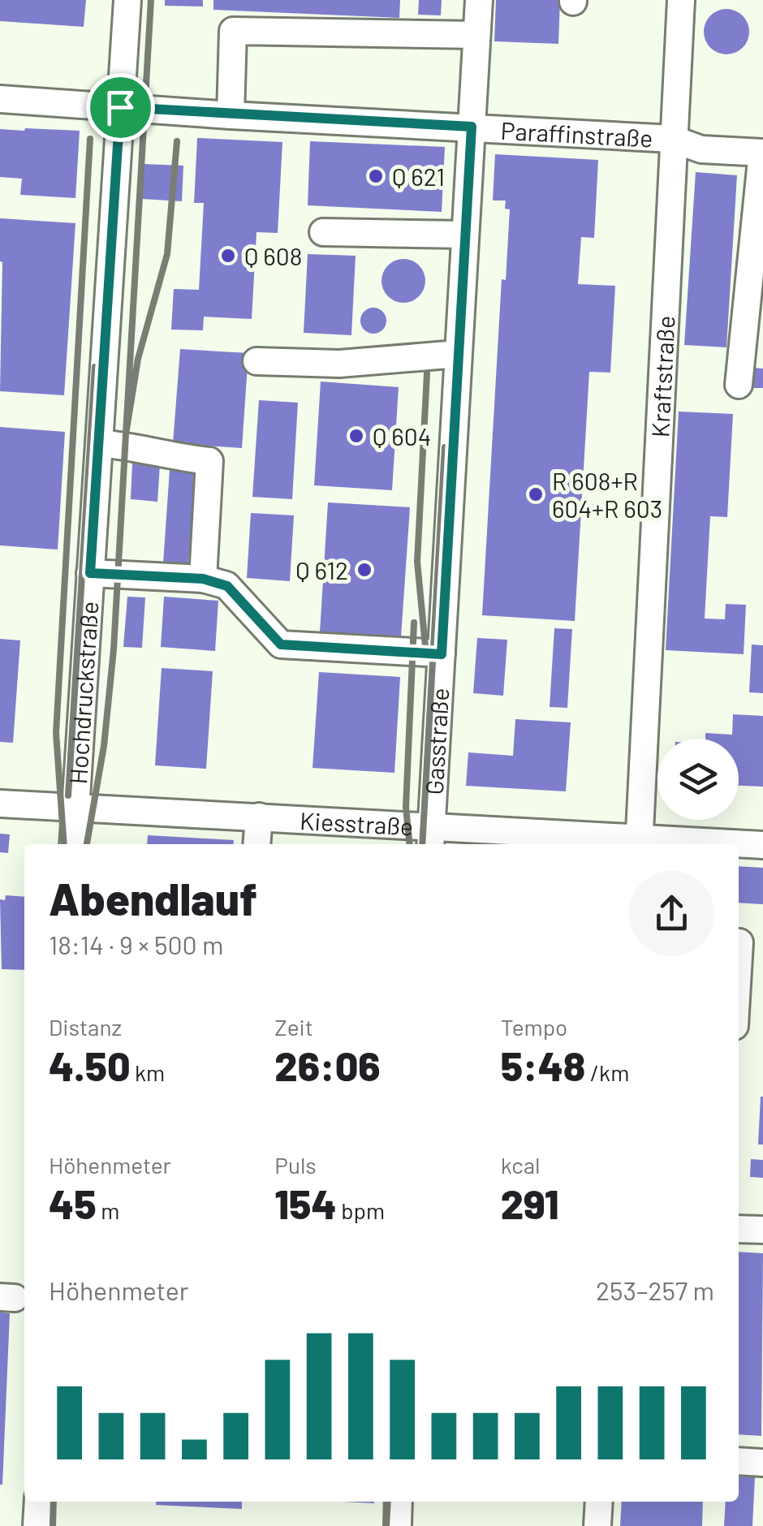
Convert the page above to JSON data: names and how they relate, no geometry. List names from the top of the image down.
{
  "streets": {
    "street": [
      "Paraffinstraße",
      "Kraftstraße",
      "Hochdruckstraße",
      "Gasstraße",
      "Kiesstraße"
    ]
  },
  "crossings": [
    ["Paraffinstraße", "Kraftstraße"],
    ["Paraffinstraße", "Hochdruckstraße"],
    ["Paraffinstraße", "Gasstraße"],
    ["Kraftstraße", "Kiesstraße"],
    ["Hochdruckstraße", "Kiesstraße"],
    ["Gasstraße", "Kiesstraße"]
  ],
  "places": [
    "Q 621",
    "Q 608",
    "Q 604",
    "R 608+R 604+R 603",
    "Q 612"
  ],
  "page": {
    "heading": ["Abendlauf", "18:14 · 9 × 500 m"],
    "stats": [
      ["Distanz", "4.50 km"],
      ["Zeit", "26:06"],
      ["Tempo", "5:48 /km"],
      ["Höhenmeter", "45 m"],
      ["Puls", "154 bpm"],
      ["kcal", "291"]
    ],
    "chart": ["Höhenmeter", "253–257 m"]
  }
}
